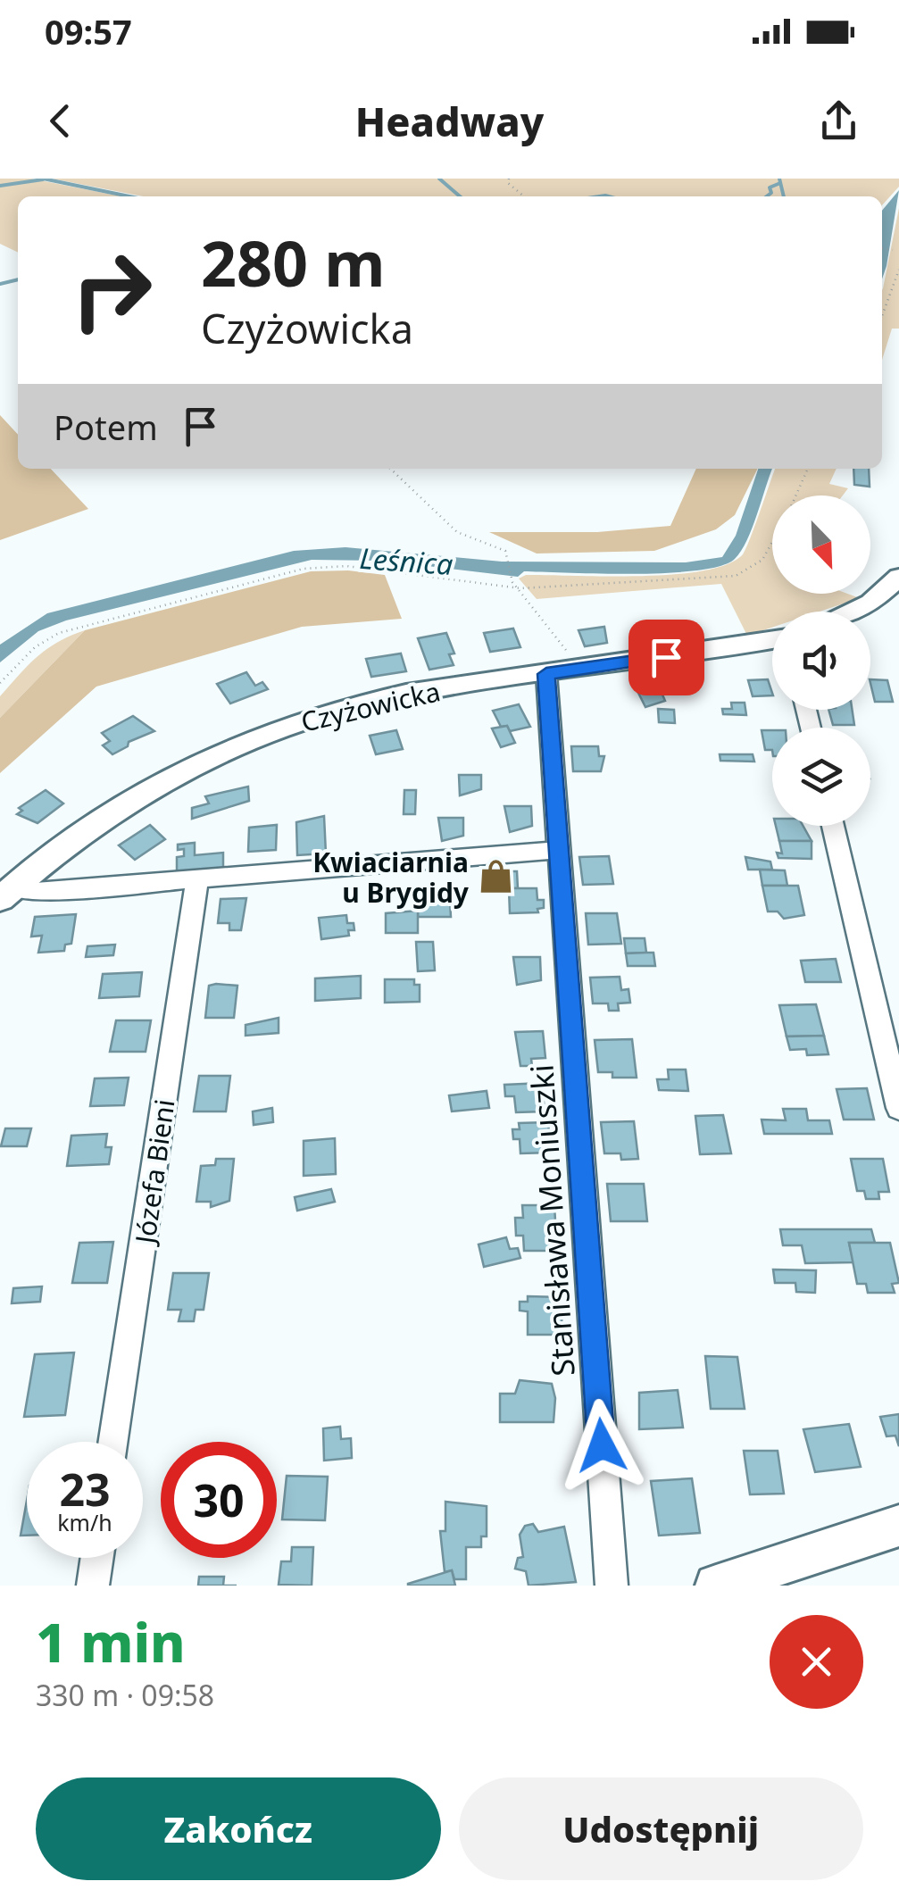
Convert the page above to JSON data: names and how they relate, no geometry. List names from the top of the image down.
{
  "streets": {
    "street": ["Czyżowicka", "Józefa Bieni", "Stanisława Moniuszki"]
  },
  "crossings": [
    ["Czyżowicka", "Stanisława Moniuszki"]
  ],
  "water": ["Leśnica"],
  "places": {
    "shop": ["Kwiaciarnia u Brygidy"]
  },
  "north": "bottom right",
  "page": {
    "status": "09:57",
    "header": "Headway",
    "turn": ["280 m", "Czyżowicka"],
    "then": "Potem",
    "speed": "23 km/h",
    "limit": "30",
    "heading": ["1 min", "330 m · 09:58"],
    "buttons": ["Zakończ", "Udostępnij"]
  }
}
